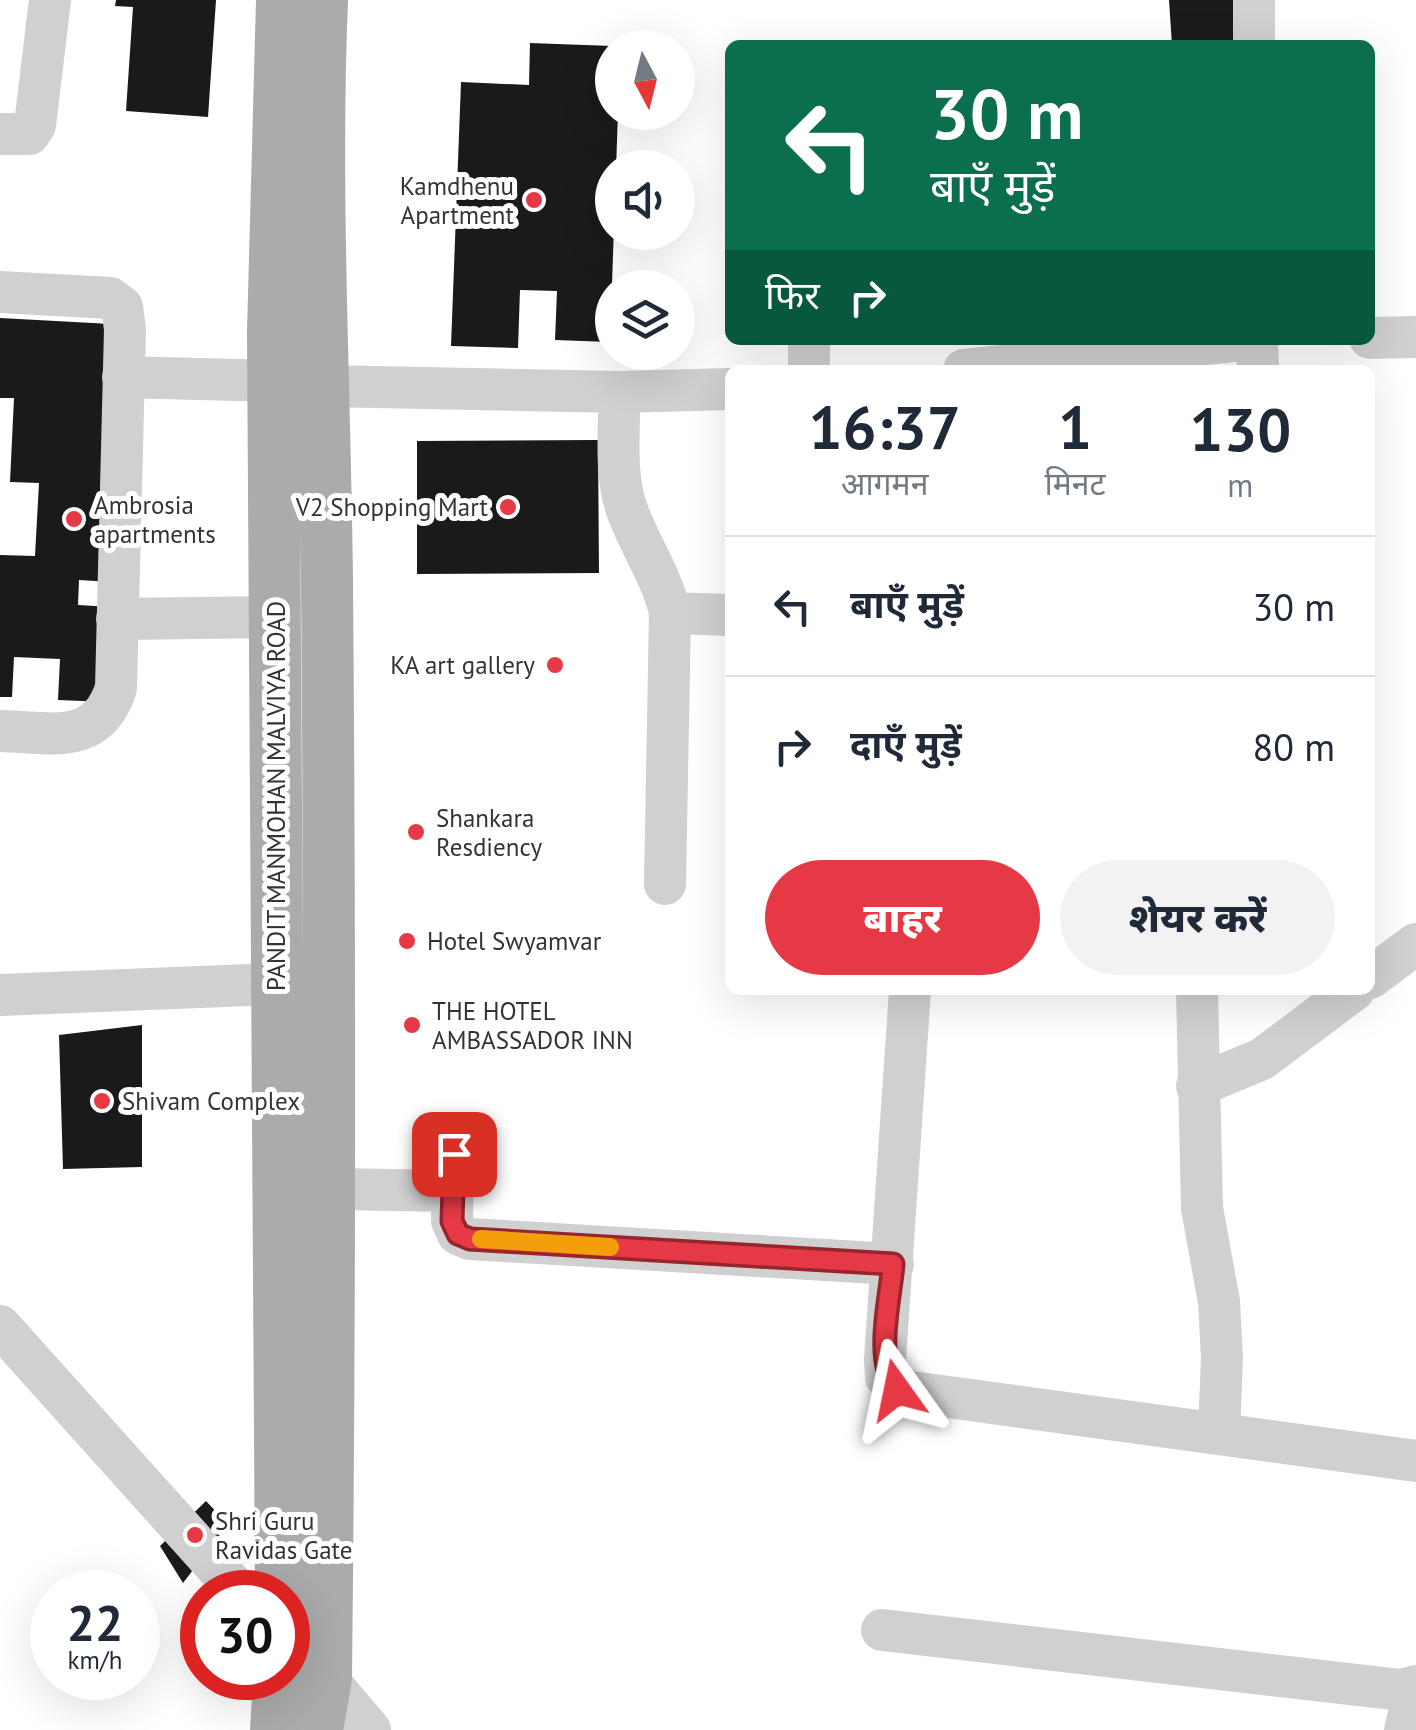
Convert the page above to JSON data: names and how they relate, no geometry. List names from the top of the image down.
{
  "streets": {
    "main road": ["PANDIT MANMOHAN MALVIYA ROAD"]
  },
  "places": [
    "Kamdhenu Apartment",
    "V2 Shopping Mart",
    "Ambrosia apartments",
    "KA art gallery",
    "Shankara Resdiency",
    "Hotel Swyamvar",
    "THE HOTEL AMBASSADOR INN",
    "Shivam Complex",
    "Shri Guru Ravidas Gate"
  ],
  "north": "bottom",
  "page": {
    "turn": ["30 m", "बाएँ मुड़ें"],
    "then": "फिर",
    "eta": [
      "16:37",
      "आगमन",
      "1",
      "मिनट",
      "130",
      "m"
    ],
    "list": [
      {
        "name": "बाएँ मुड़ें",
        "value": "30 m"
      },
      {
        "name": "दाएँ मुड़ें",
        "value": "80 m"
      }
    ],
    "buttons": ["बाहर", "शेयर करें"],
    "speed": "22 km/h",
    "limit": "30"
  }
}
